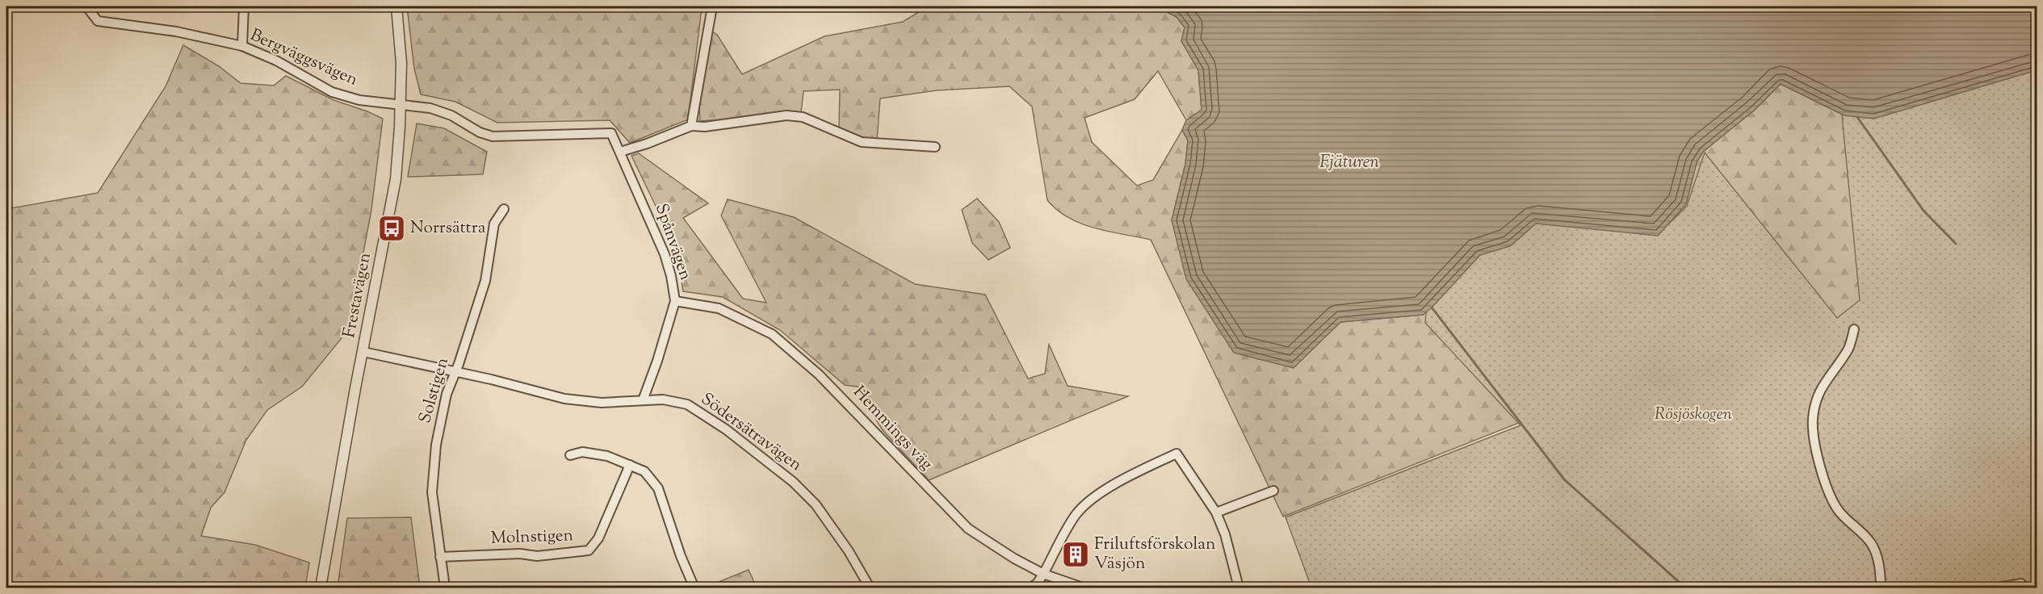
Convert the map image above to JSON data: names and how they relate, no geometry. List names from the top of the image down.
{
  "streets": {
    "street": [
      "Bergväggsvägen",
      "Spånvägen",
      "Frestavägen",
      "Solstigen",
      "Hemmings väg",
      "Södersätravägen",
      "Molnstigen"
    ]
  },
  "crossings": [
    ["Bergväggsvägen", "Spånvägen"],
    ["Bergväggsvägen", "Frestavägen"],
    ["Spånvägen", "Hemmings väg"],
    ["Spånvägen", "Södersätravägen"],
    ["Frestavägen", "Södersätravägen"],
    ["Solstigen", "Södersätravägen"],
    ["Solstigen", "Molnstigen"]
  ],
  "water": ["Fjäturen"],
  "parks": ["Rösjöskogen"],
  "places": {
    "bus stop": ["Norrsättra"],
    "building": ["Friluftsförskolan Väsjön"]
  }
}
